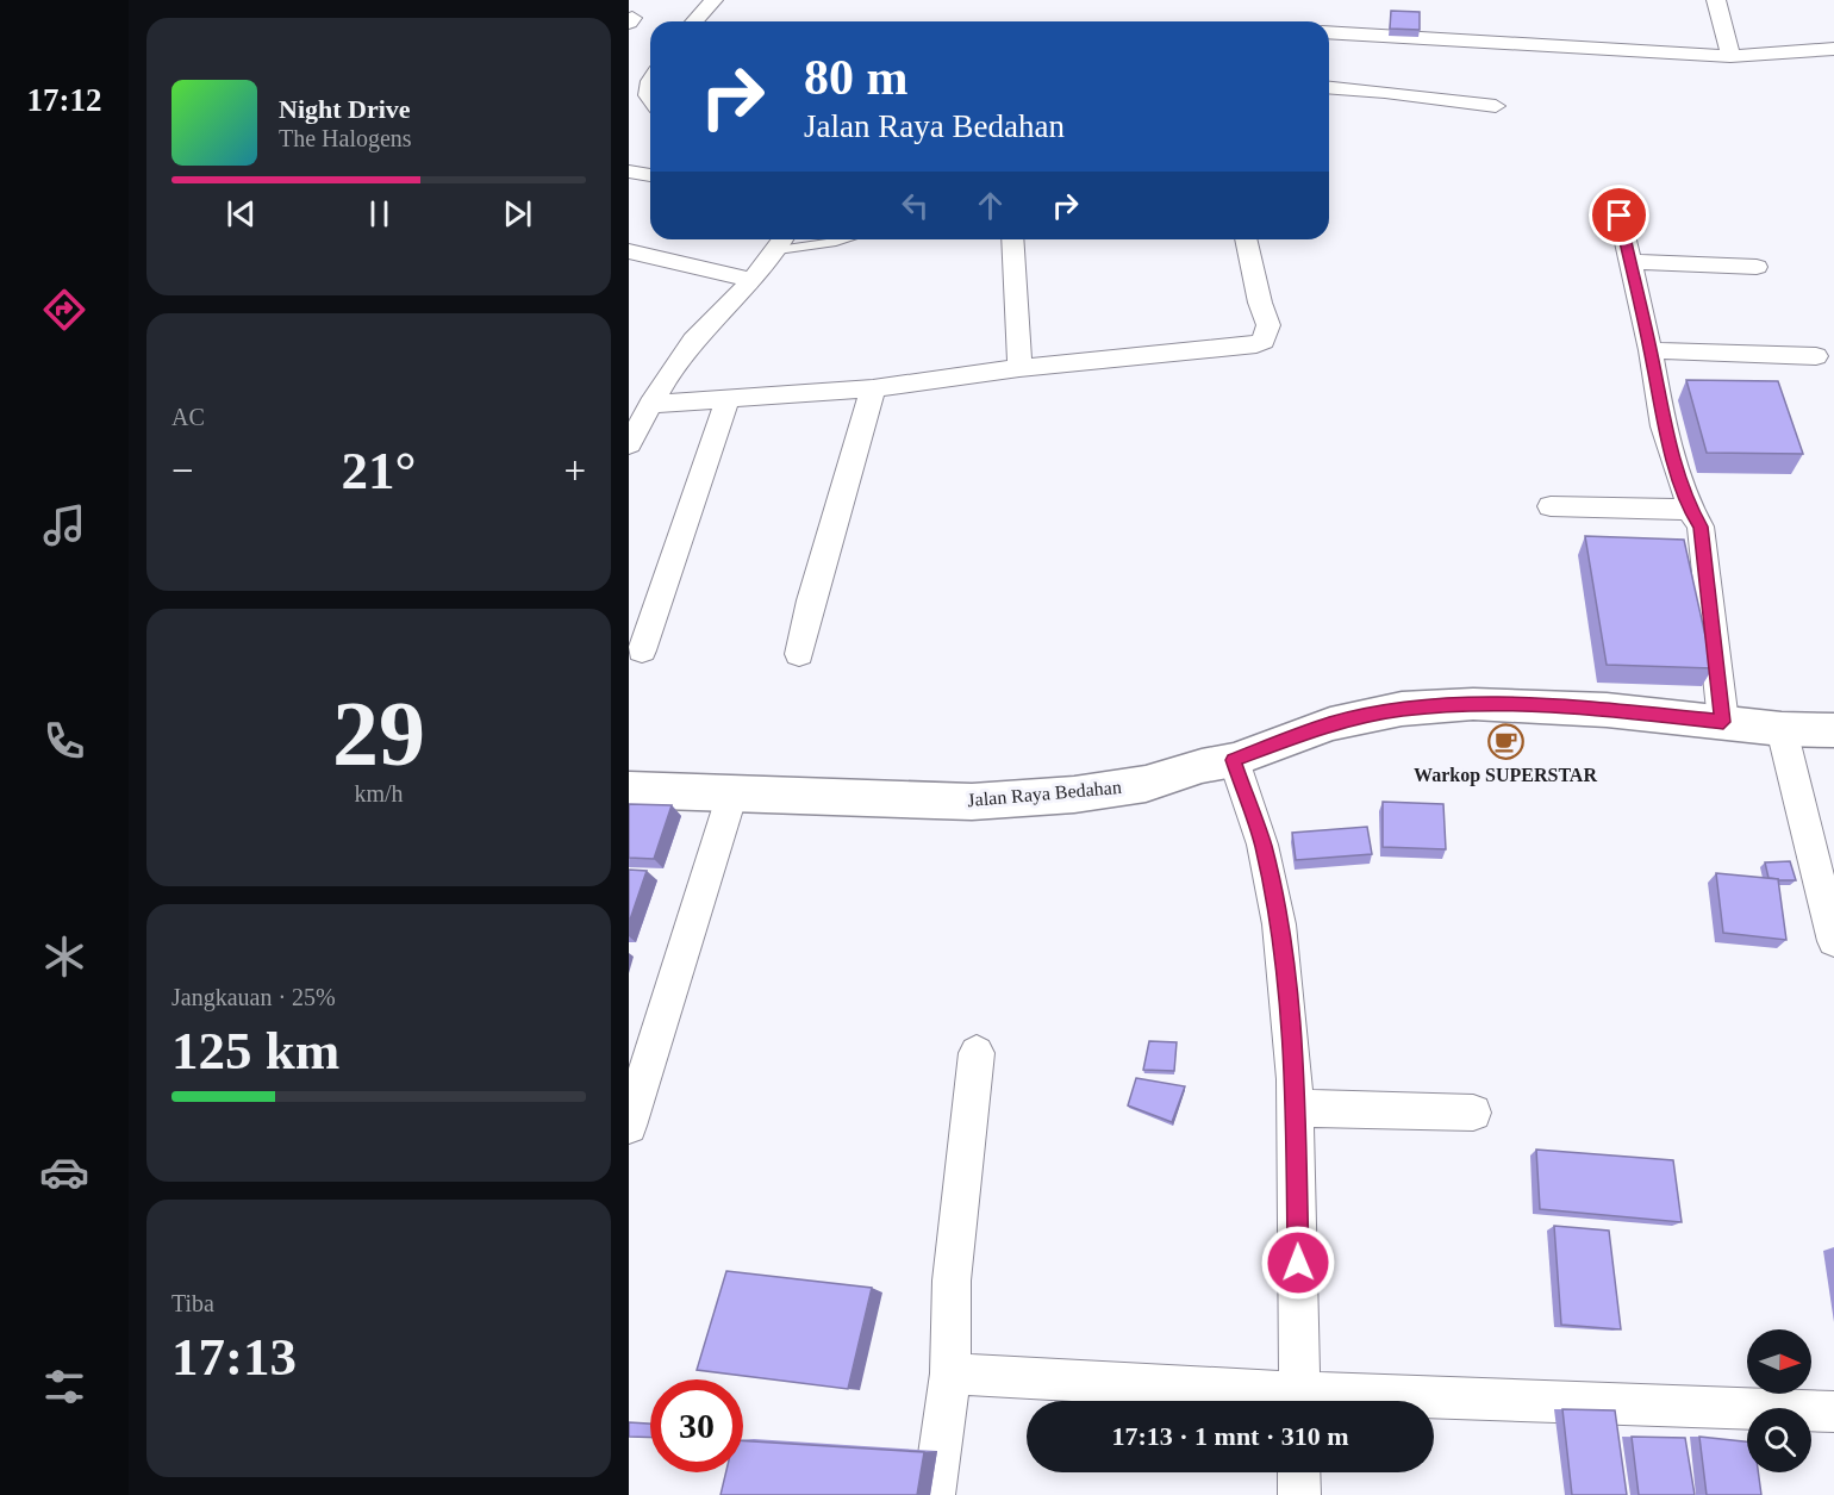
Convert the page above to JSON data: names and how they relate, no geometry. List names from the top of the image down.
{
  "streets": {
    "street": ["Jalan Raya Bedahan"]
  },
  "places": {
    "cafe": ["Warkop SUPERSTAR"]
  },
  "north": "right",
  "page": {
    "tabs": "17:12",
    "turn": ["80 m", "Jalan Raya Bedahan"],
    "song": ["Night Drive", "The Halogens"],
    "tile": [
      "AC",
      ["29", "km/h"],
      ["Jangkauan · 25%", "125 km"],
      ["Tiba", "17:13"]
    ],
    "heat": ["−", "21°", "+"],
    "limit": "30",
    "trip": "17:13 · 1 mnt · 310 m"
  }
}
